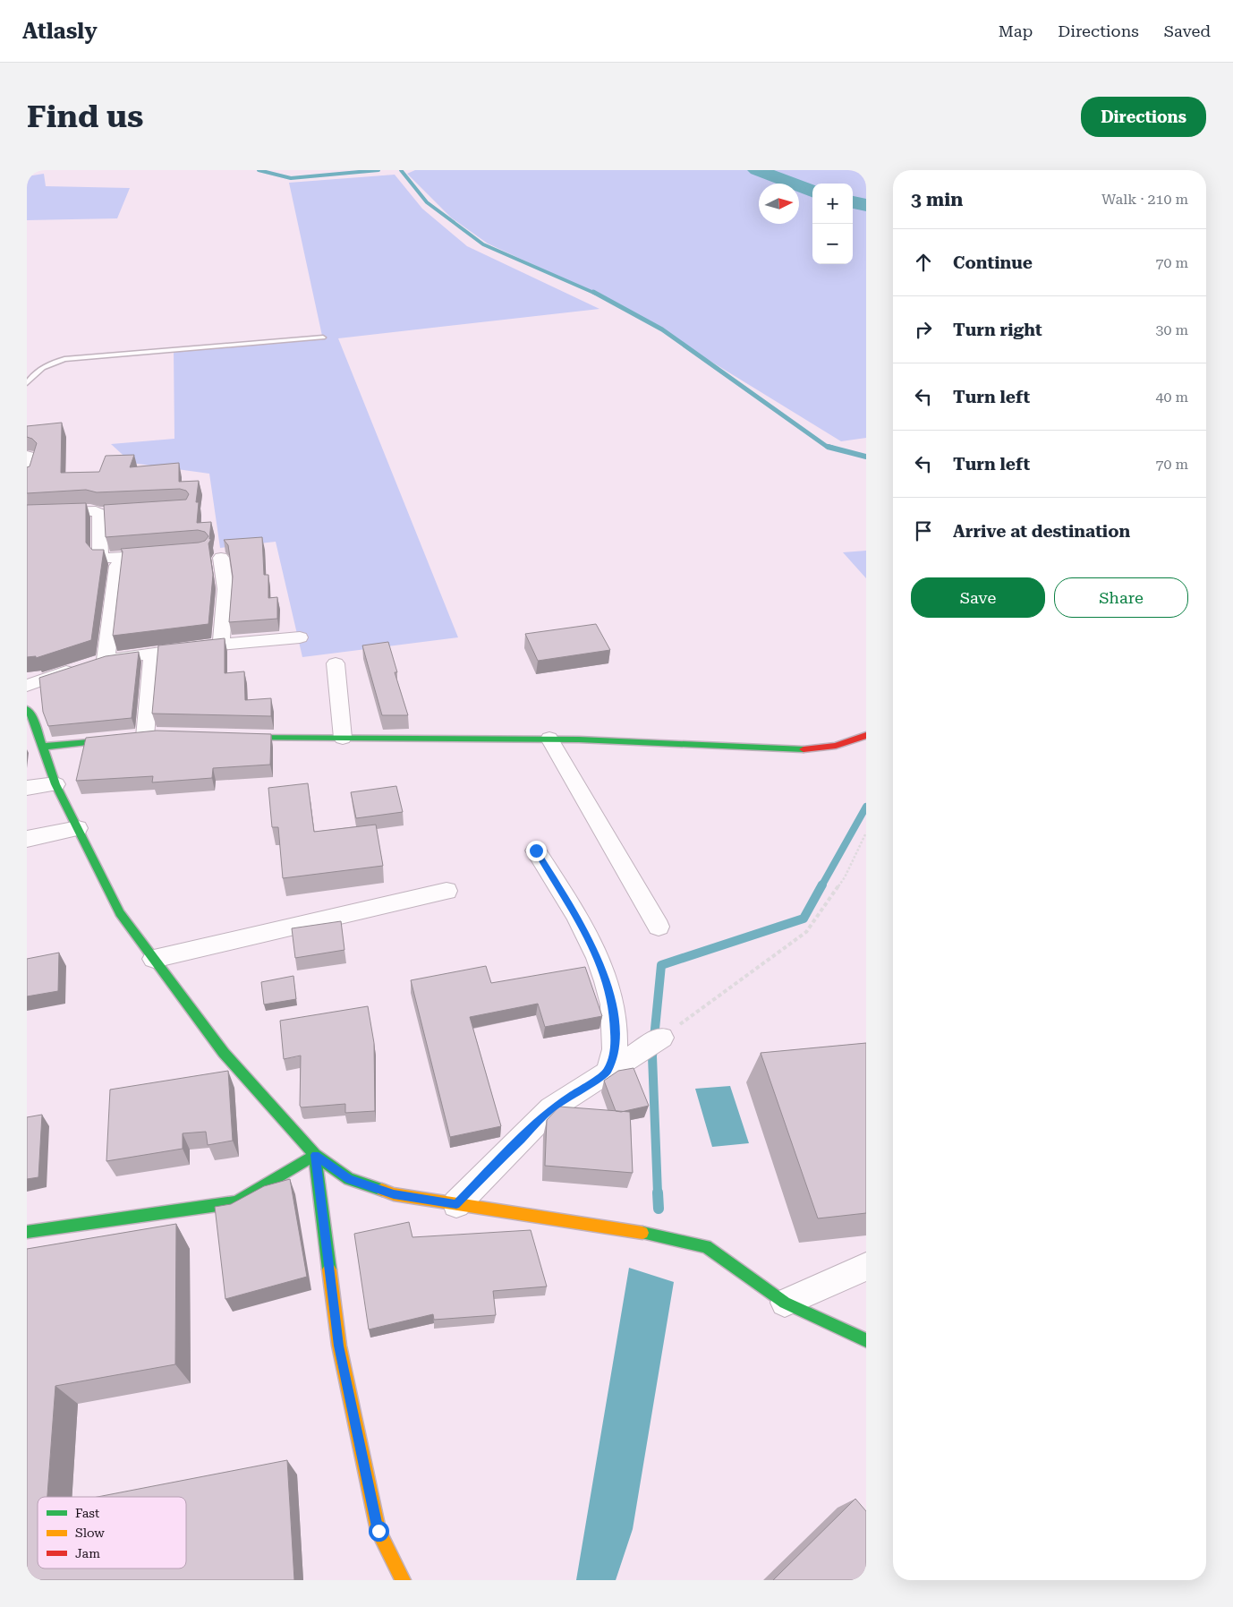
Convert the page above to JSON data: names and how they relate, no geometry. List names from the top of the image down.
{
  "legend": ["Fast", "Slow", "Jam"],
  "north": "right",
  "page": {
    "header": "Atlasly",
    "nav": ["Map", "Directions", "Saved"],
    "buttons": [
      "Directions",
      ["Save", "Share"]
    ],
    "title": "Find us",
    "heading": ["3 min", "Walk · 210 m"],
    "map_buttons": ["+", "−"],
    "list": [
      ["Continue", "70 m"],
      ["Turn right", "30 m"],
      ["Turn left", "40 m"],
      ["Turn left", "70 m"],
      "Arrive at destination"
    ]
  }
}
